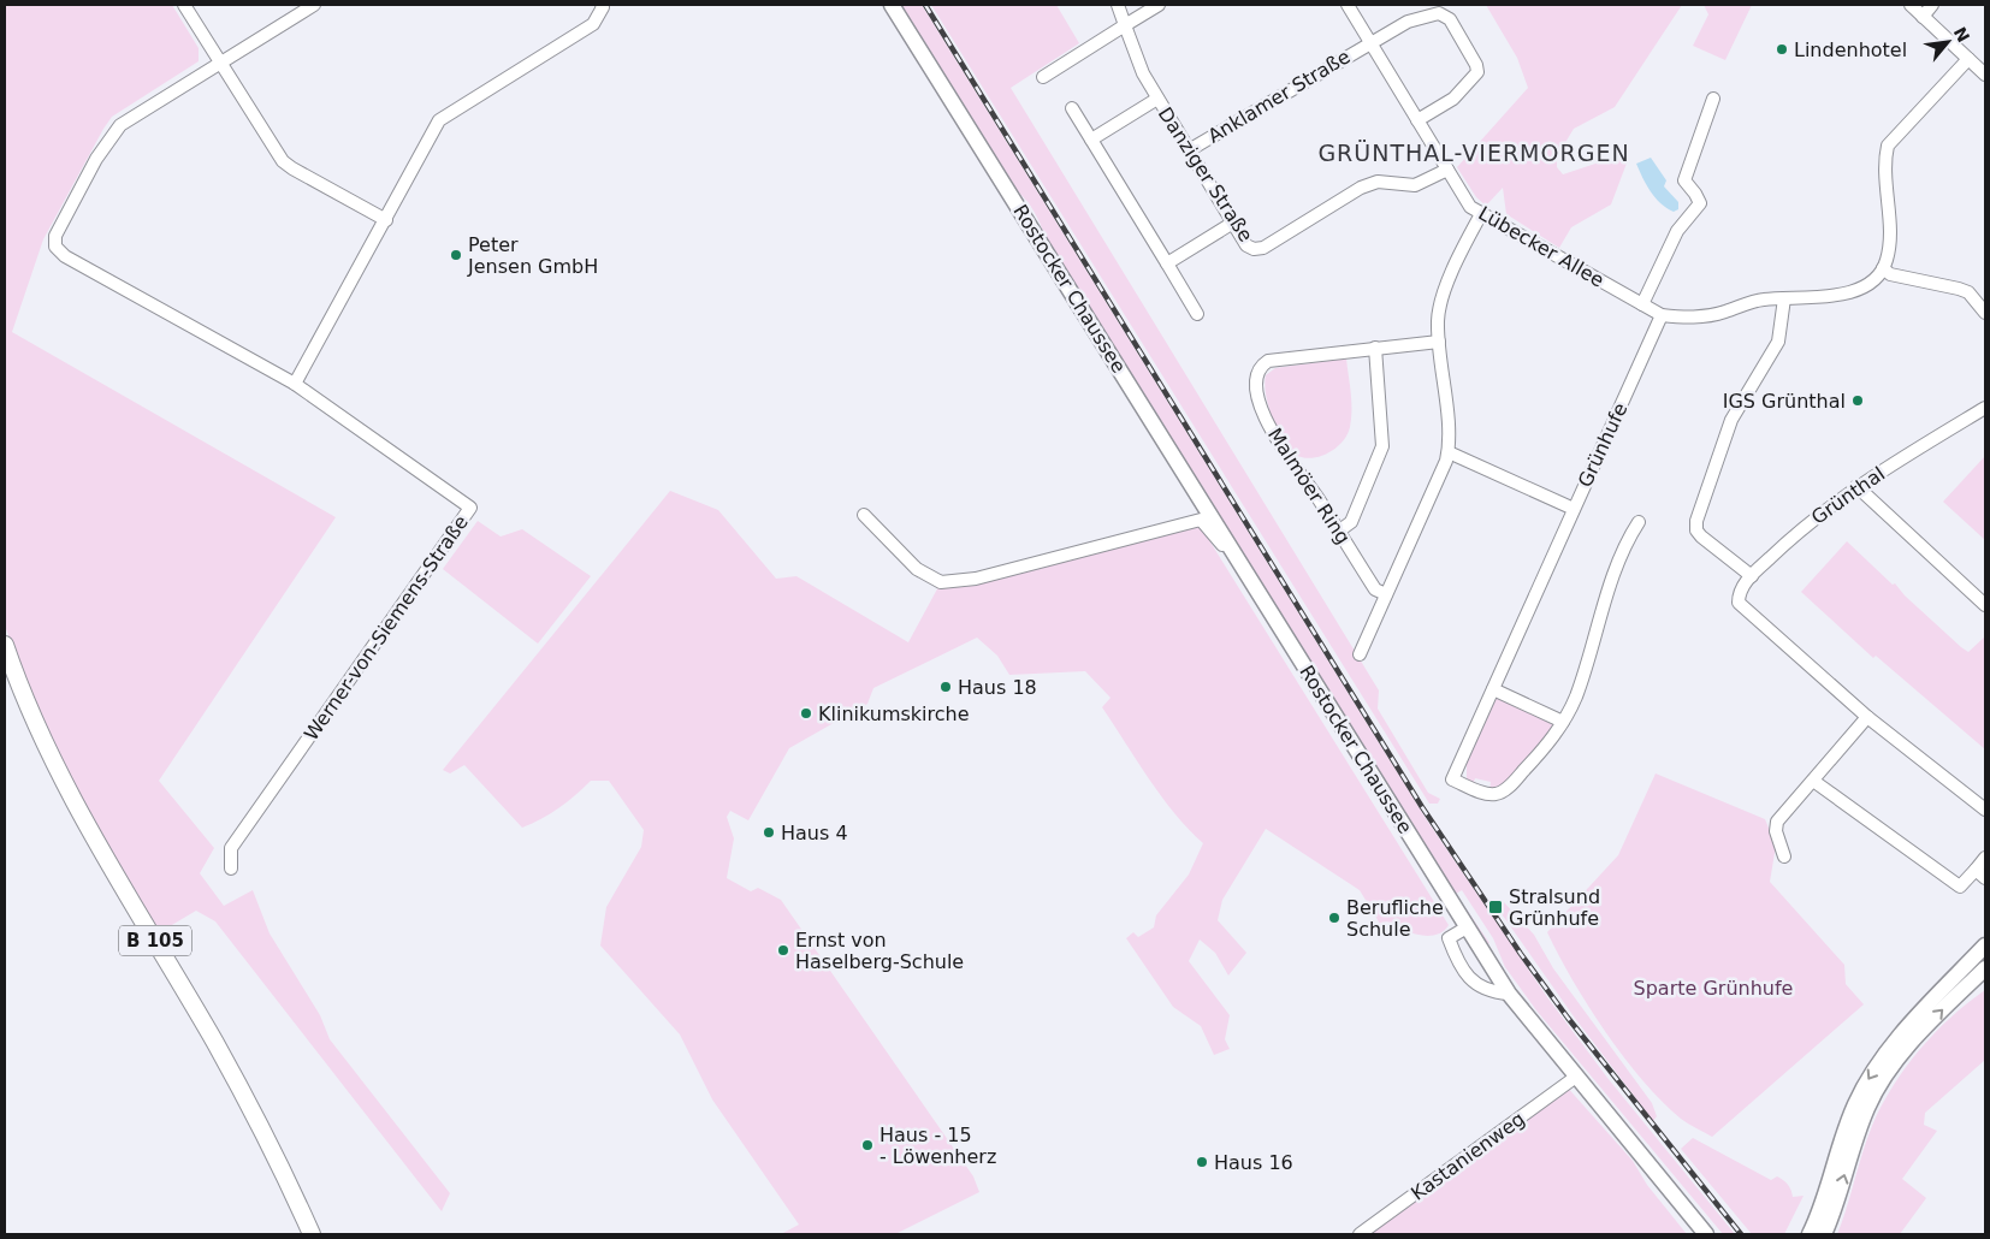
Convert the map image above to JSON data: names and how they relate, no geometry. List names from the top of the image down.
{
  "streets": {
    "highway": ["B 105"],
    "main road": ["Rostocker Chaussee"],
    "street": [
      "Anklamer Straße",
      "Danziger Straße",
      "Lübecker Allee",
      "Grünhufe",
      "Malmöer Ring",
      "Grünthal",
      "Werner-von-Siemens-Straße",
      "Kastanienweg"
    ]
  },
  "crossings": [
    ["Anklamer Straße", "Danziger Straße"],
    ["Anklamer Straße", "Lübecker Allee"],
    ["Danziger Straße", "Lübecker Allee"],
    ["Lübecker Allee", "Grünhufe"],
    ["Rostocker Chaussee", "Kastanienweg"]
  ],
  "districts": ["GRÜNTHAL-VIERMORGEN"],
  "parks": ["Sparte Grünhufe"],
  "places": {
    "other": [
      "Lindenhotel",
      "Peter Jensen GmbH",
      "IGS Grünthal",
      "Haus 18",
      "Klinikumskirche",
      "Haus 4",
      "Berufliche Schule",
      "Ernst von Haselberg-Schule",
      "Haus - 15 - Löwenherz",
      "Haus 16"
    ],
    "transit": ["Stralsund Grünhufe"]
  },
  "north": "top right"
}
